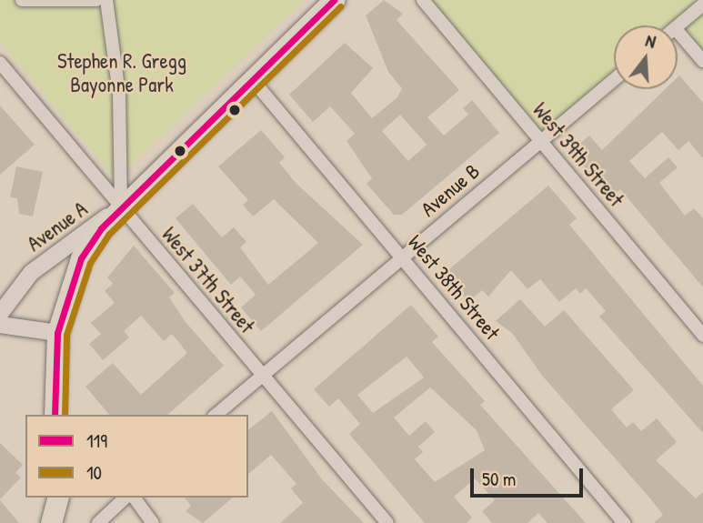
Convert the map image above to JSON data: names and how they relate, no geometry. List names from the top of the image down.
{
  "streets": {
    "street": [
      "West 39th Street",
      "Avenue B",
      "Avenue A",
      "West 37th Street",
      "West 38th Street"
    ]
  },
  "crossings": [
    ["West 39th Street", "Avenue B"],
    ["Avenue B", "West 37th Street"],
    ["Avenue B", "West 38th Street"],
    ["Avenue A", "West 37th Street"]
  ],
  "parks": ["Stephen R. Gregg Bayonne Park"],
  "lines": ["transit line 119", "transit line 10"],
  "legend": ["119", "10"],
  "scale_bar": "50 m",
  "north": "top"
}
